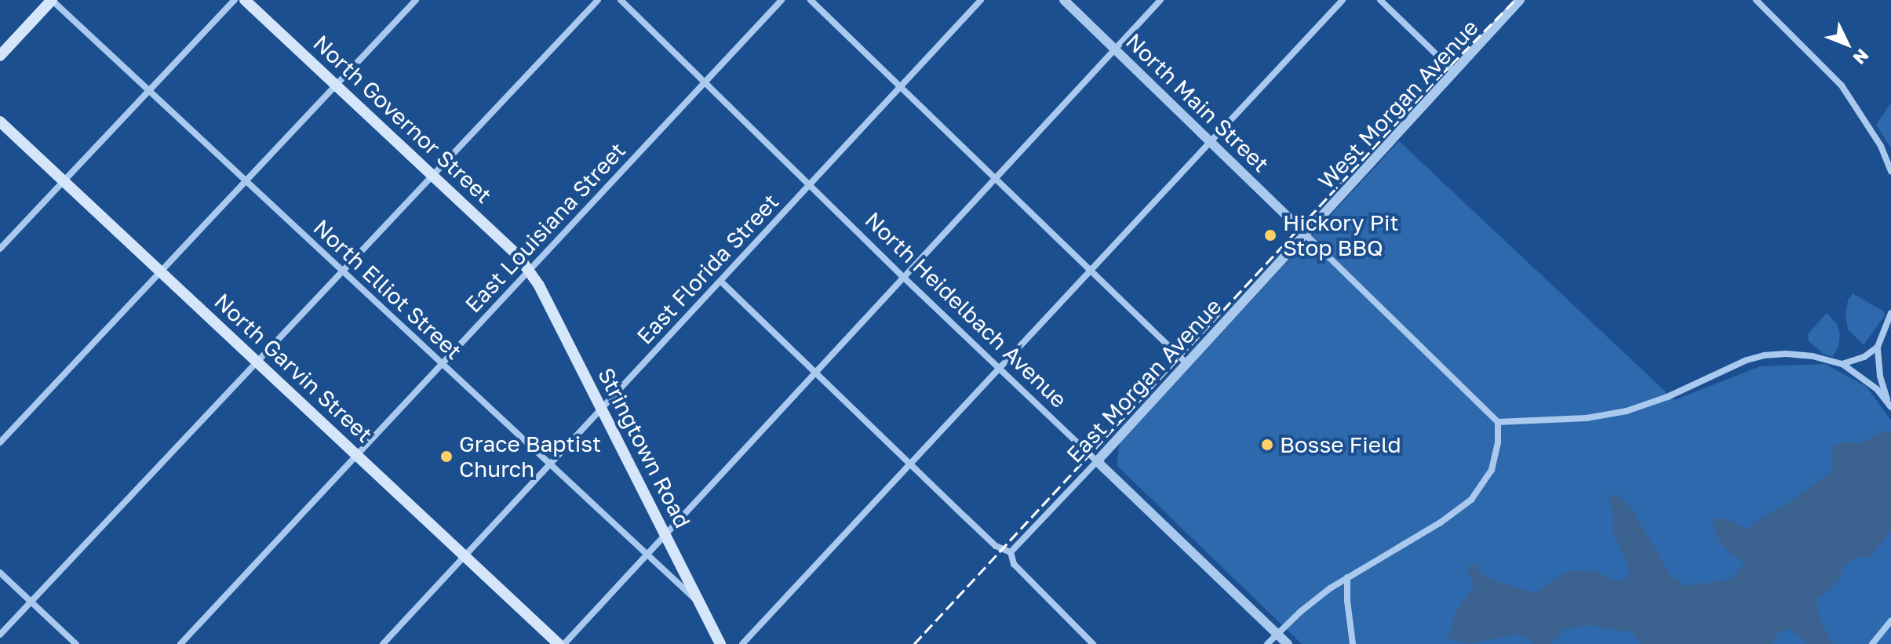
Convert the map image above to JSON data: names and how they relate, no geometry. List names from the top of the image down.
{
  "streets": {
    "main road": ["North Governor Street", "North Garvin Street", "Stringtown Road"],
    "street": [
      "North Main Street",
      "West Morgan Avenue",
      "East Louisiana Street",
      "East Florida Street",
      "North Elliot Street",
      "North Heidelbach Avenue",
      "East Morgan Avenue"
    ]
  },
  "crossings": [
    ["North Main Street", "West Morgan Avenue"],
    ["North Main Street", "East Morgan Avenue"],
    ["West Morgan Avenue", "East Morgan Avenue"],
    ["North Governor Street", "East Louisiana Street"],
    ["North Governor Street", "Stringtown Road"],
    ["East Louisiana Street", "North Elliot Street"],
    ["East Louisiana Street", "North Heidelbach Avenue"],
    ["East Louisiana Street", "North Garvin Street"],
    ["East Louisiana Street", "Stringtown Road"],
    ["East Florida Street", "North Elliot Street"],
    ["East Florida Street", "North Heidelbach Avenue"],
    ["East Florida Street", "North Garvin Street"],
    ["East Florida Street", "Stringtown Road"],
    ["North Elliot Street", "Stringtown Road"],
    ["North Heidelbach Avenue", "East Morgan Avenue"]
  ],
  "places": ["Hickory Pit Stop BBQ", "Bosse Field", "Grace Baptist Church"],
  "north": "bottom right"
}
